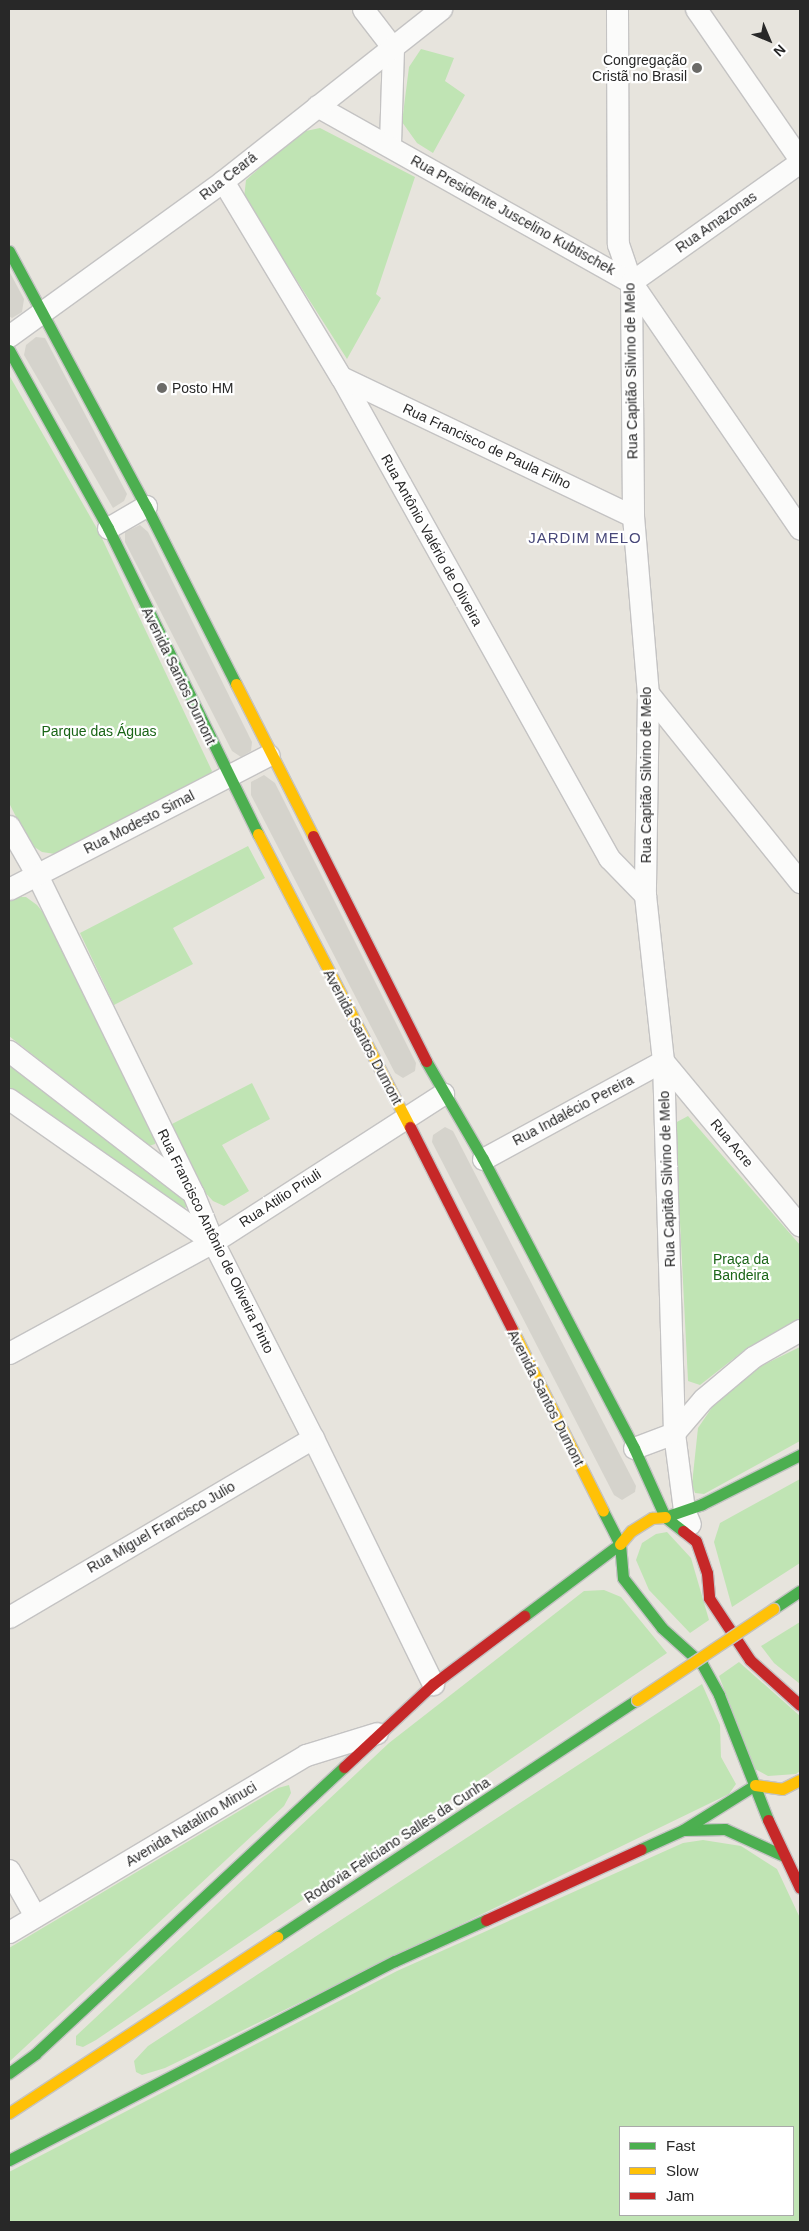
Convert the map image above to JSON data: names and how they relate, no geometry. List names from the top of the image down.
{
  "streets": {
    "main road": ["Avenida Santos Dumont", "Rodovia Feliciano Salles da Cunha"],
    "street": [
      "Rua Ceará",
      "Rua Presidente Juscelino Kubtischek",
      "Rua Amazonas",
      "Rua Capitão Silvino de Melo",
      "Rua Francisco de Paula Filho",
      "Rua Antônio Valério de Oliveira",
      "Rua Modesto Simal",
      "Rua Indalécio Pereira",
      "Rua Acre",
      "Rua Atilio Priuli",
      "Rua Francisco Antônio de Oliveira Pinto",
      "Rua Miguel Francisco Julio",
      "Avenida Natalino Minuci"
    ]
  },
  "crossings": [
    ["Rua Ceará", "Rua Presidente Juscelino Kubtischek"],
    ["Rua Ceará", "Rua Antônio Valério de Oliveira"],
    ["Rua Presidente Juscelino Kubtischek", "Rua Amazonas"],
    ["Rua Presidente Juscelino Kubtischek", "Rua Capitão Silvino de Melo"],
    ["Rua Amazonas", "Rua Capitão Silvino de Melo"],
    ["Rua Capitão Silvino de Melo", "Rua Francisco de Paula Filho"],
    ["Rua Capitão Silvino de Melo", "Rua Antônio Valério de Oliveira"],
    ["Rua Capitão Silvino de Melo", "Rua Indalécio Pereira"],
    ["Rua Capitão Silvino de Melo", "Rua Acre"],
    ["Rua Francisco de Paula Filho", "Rua Antônio Valério de Oliveira"],
    ["Avenida Santos Dumont", "Rua Modesto Simal"],
    ["Avenida Santos Dumont", "Rua Atilio Priuli"],
    ["Rua Modesto Simal", "Rua Francisco Antônio de Oliveira Pinto"],
    ["Rua Indalécio Pereira", "Rua Acre"],
    ["Rua Atilio Priuli", "Rua Francisco Antônio de Oliveira Pinto"],
    ["Rua Francisco Antônio de Oliveira Pinto", "Rua Miguel Francisco Julio"]
  ],
  "districts": ["JARDIM MELO"],
  "parks": ["Parque das Águas", "Praça da Bandeira"],
  "places": ["Congregação Cristã no Brasil", "Posto HM"],
  "legend": ["Fast", "Slow", "Jam"],
  "north": "bottom right"
}
